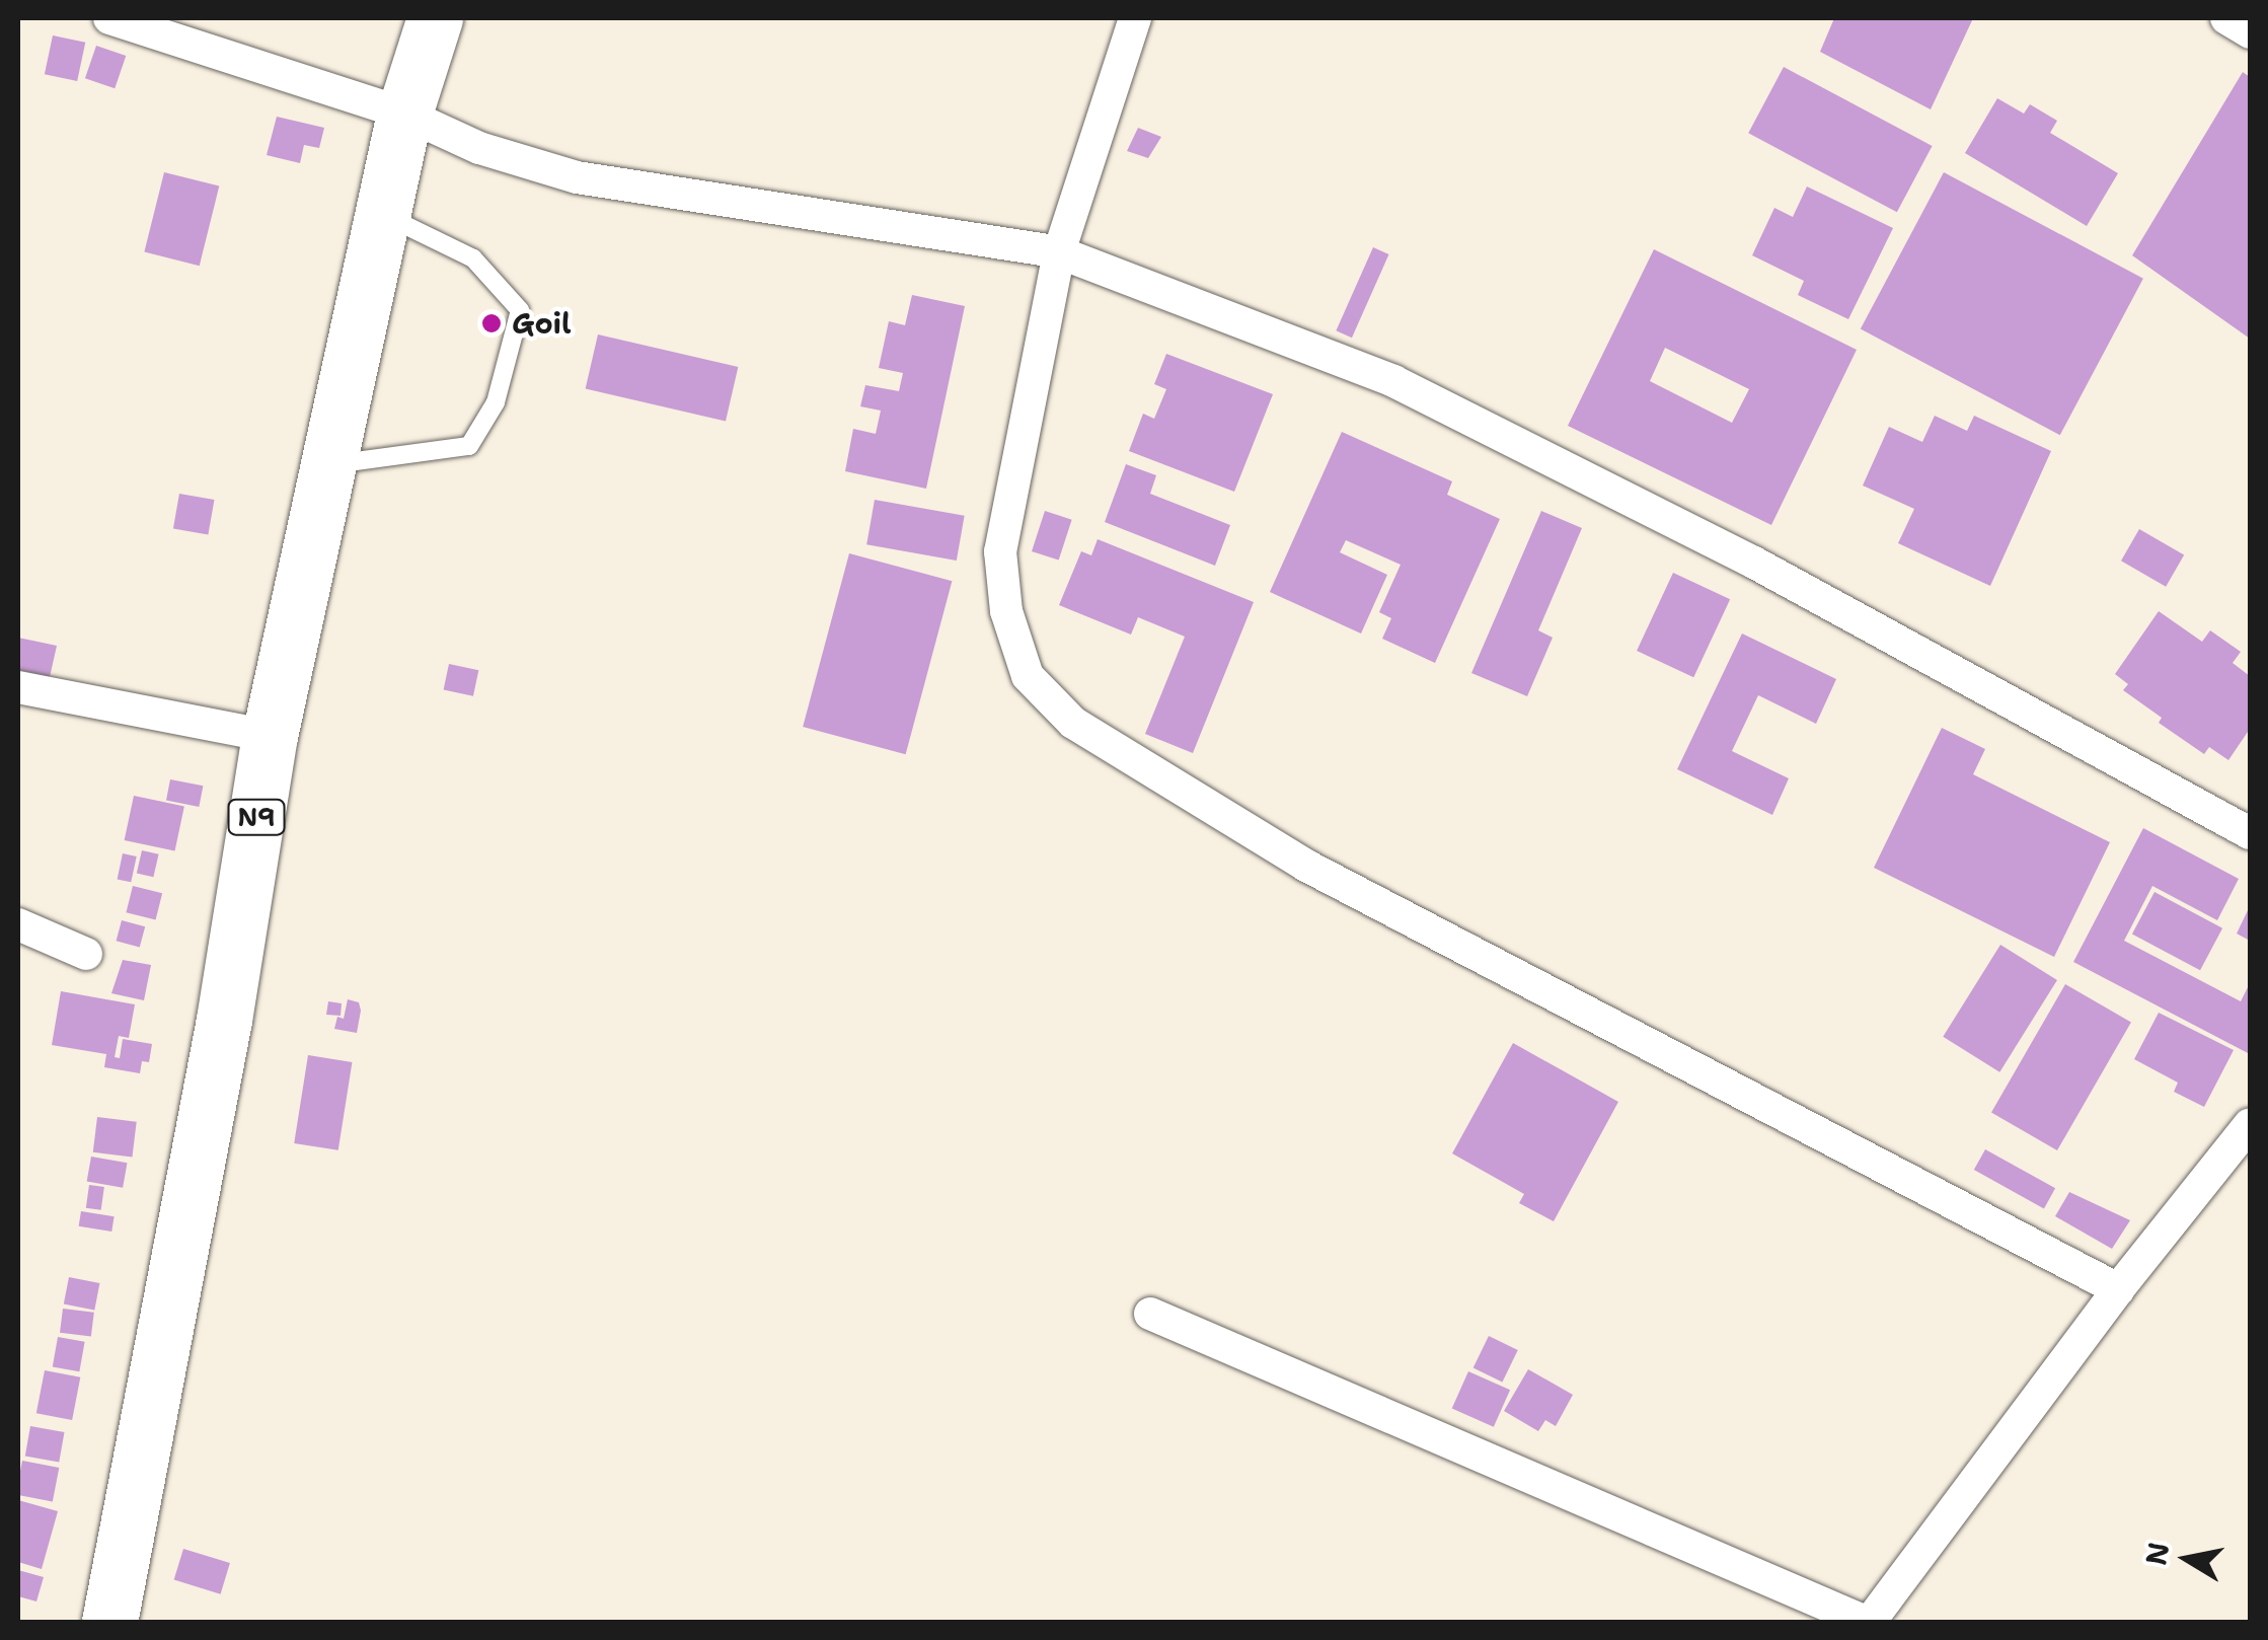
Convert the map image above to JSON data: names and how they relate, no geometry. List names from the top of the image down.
{
  "streets": {
    "highway": ["N9"]
  },
  "places": ["Goil"],
  "north": "left"
}
